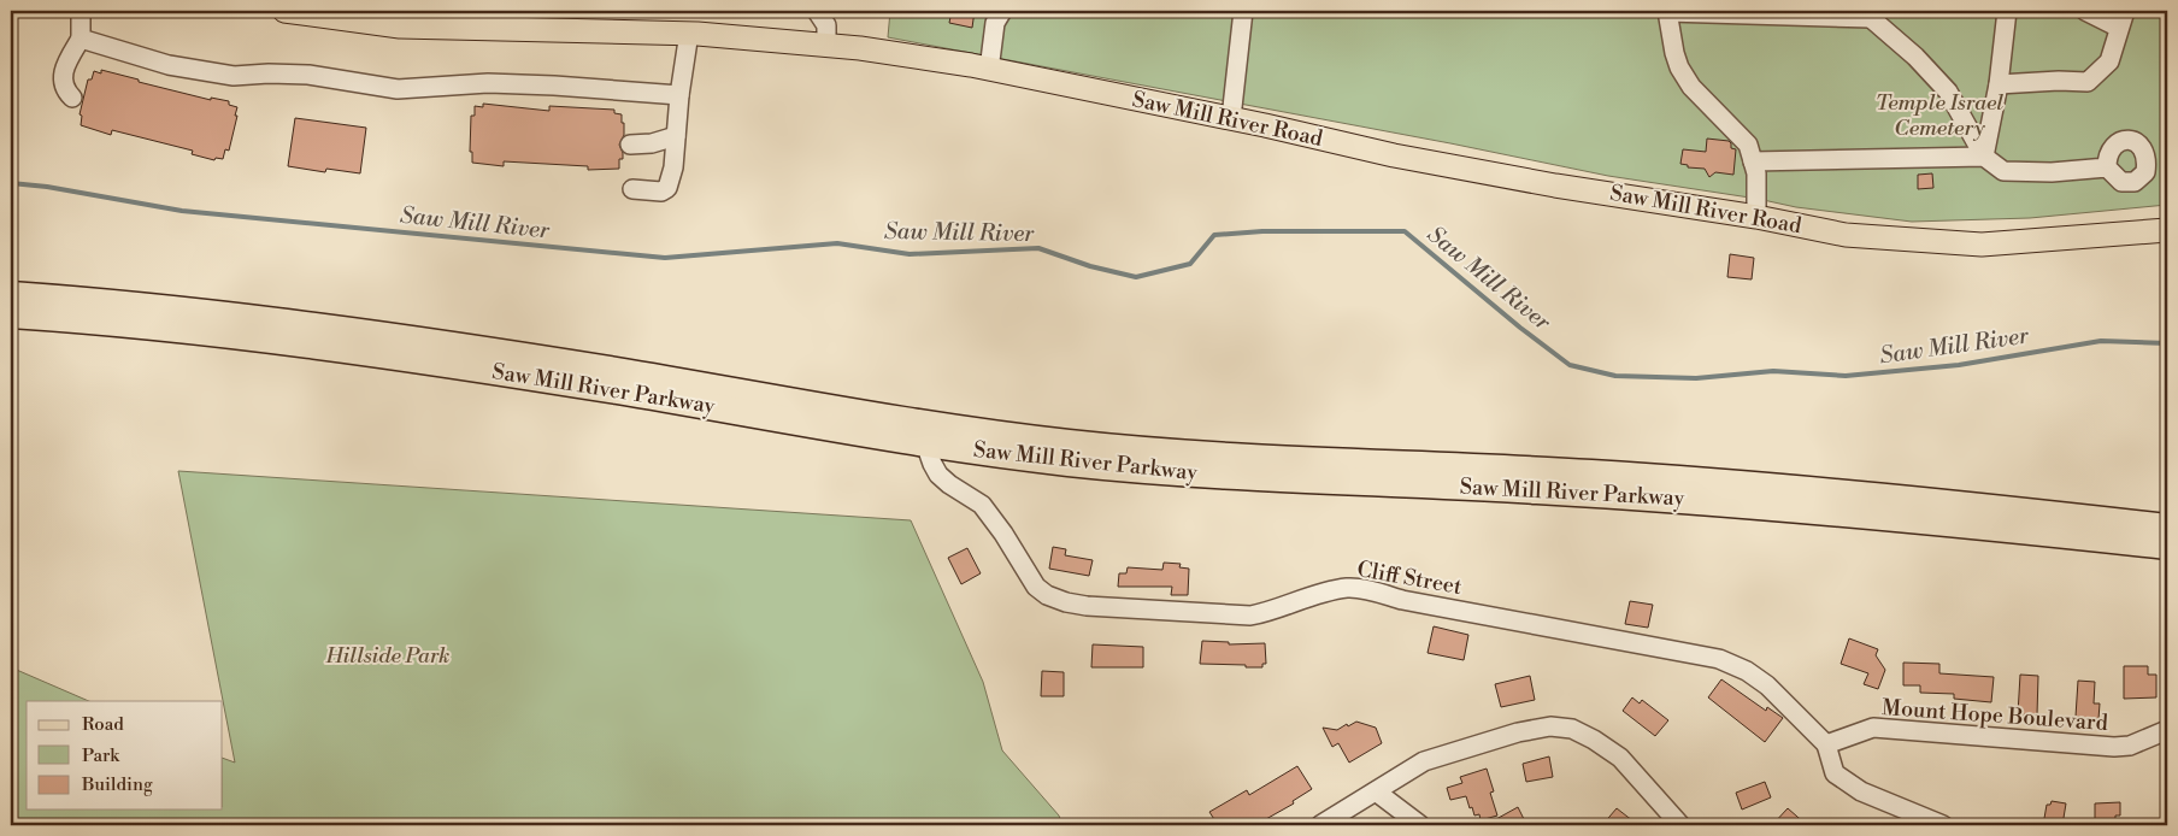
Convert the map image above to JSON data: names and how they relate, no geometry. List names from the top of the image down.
{
  "streets": {
    "highway": ["Saw Mill River Parkway"],
    "main road": ["Saw Mill River Road"],
    "street": ["Cliff Street", "Mount Hope Boulevard"]
  },
  "crossings": [
    ["Saw Mill River Parkway", "Cliff Street"],
    ["Cliff Street", "Mount Hope Boulevard"]
  ],
  "water": ["Saw Mill River"],
  "parks": ["Temple Israel Cemetery", "Hillside Park"],
  "legend": ["Road", "Park", "Building"]
}
